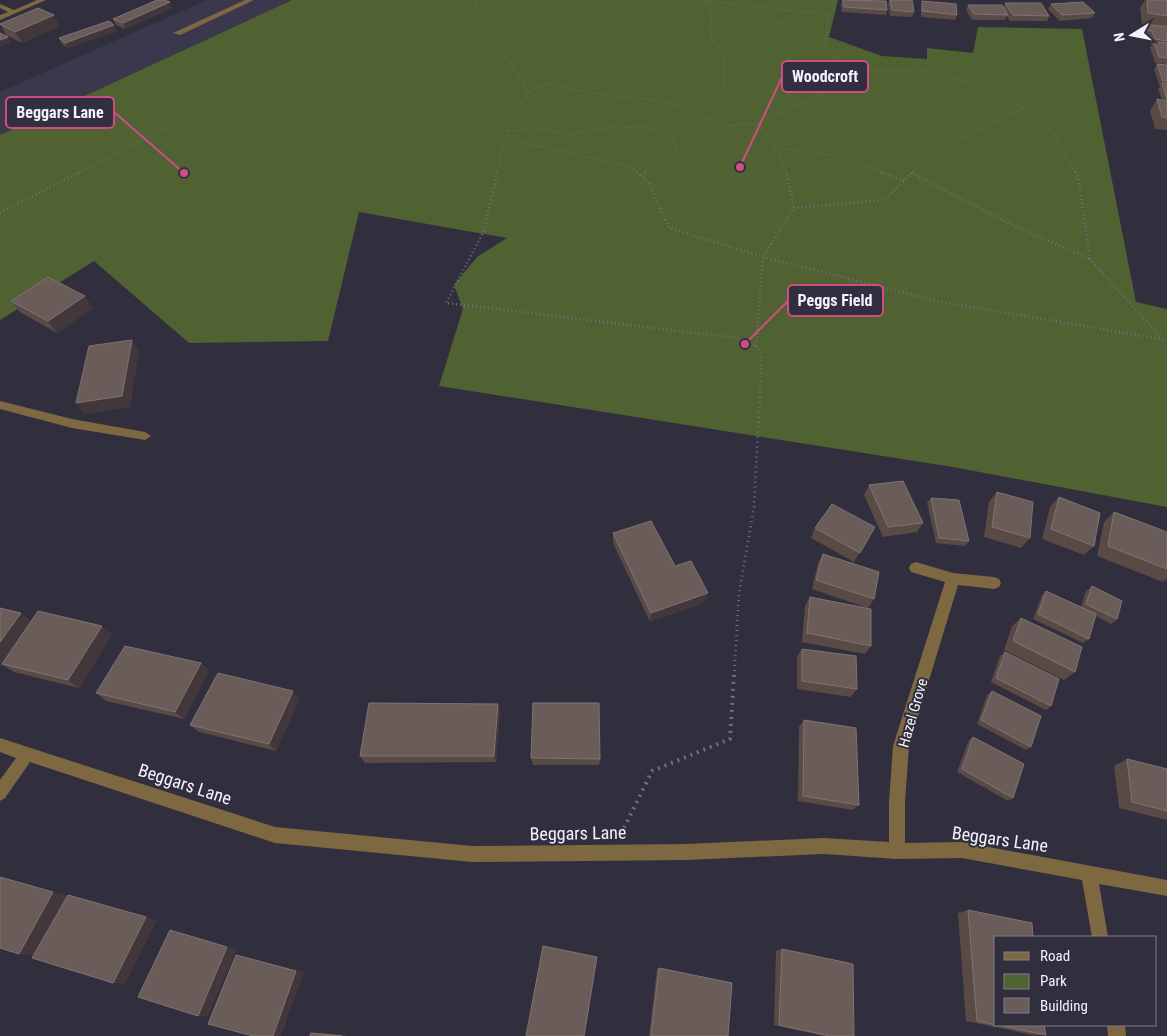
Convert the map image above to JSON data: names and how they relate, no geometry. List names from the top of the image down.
{
  "streets": {
    "street": ["Hazel Grove", "Beggars Lane"]
  },
  "crossings": [
    ["Hazel Grove", "Beggars Lane"]
  ],
  "places": ["Woodcroft", "Beggars Lane", "Peggs Field"],
  "legend": ["Road", "Park", "Building"],
  "north": "left"
}
